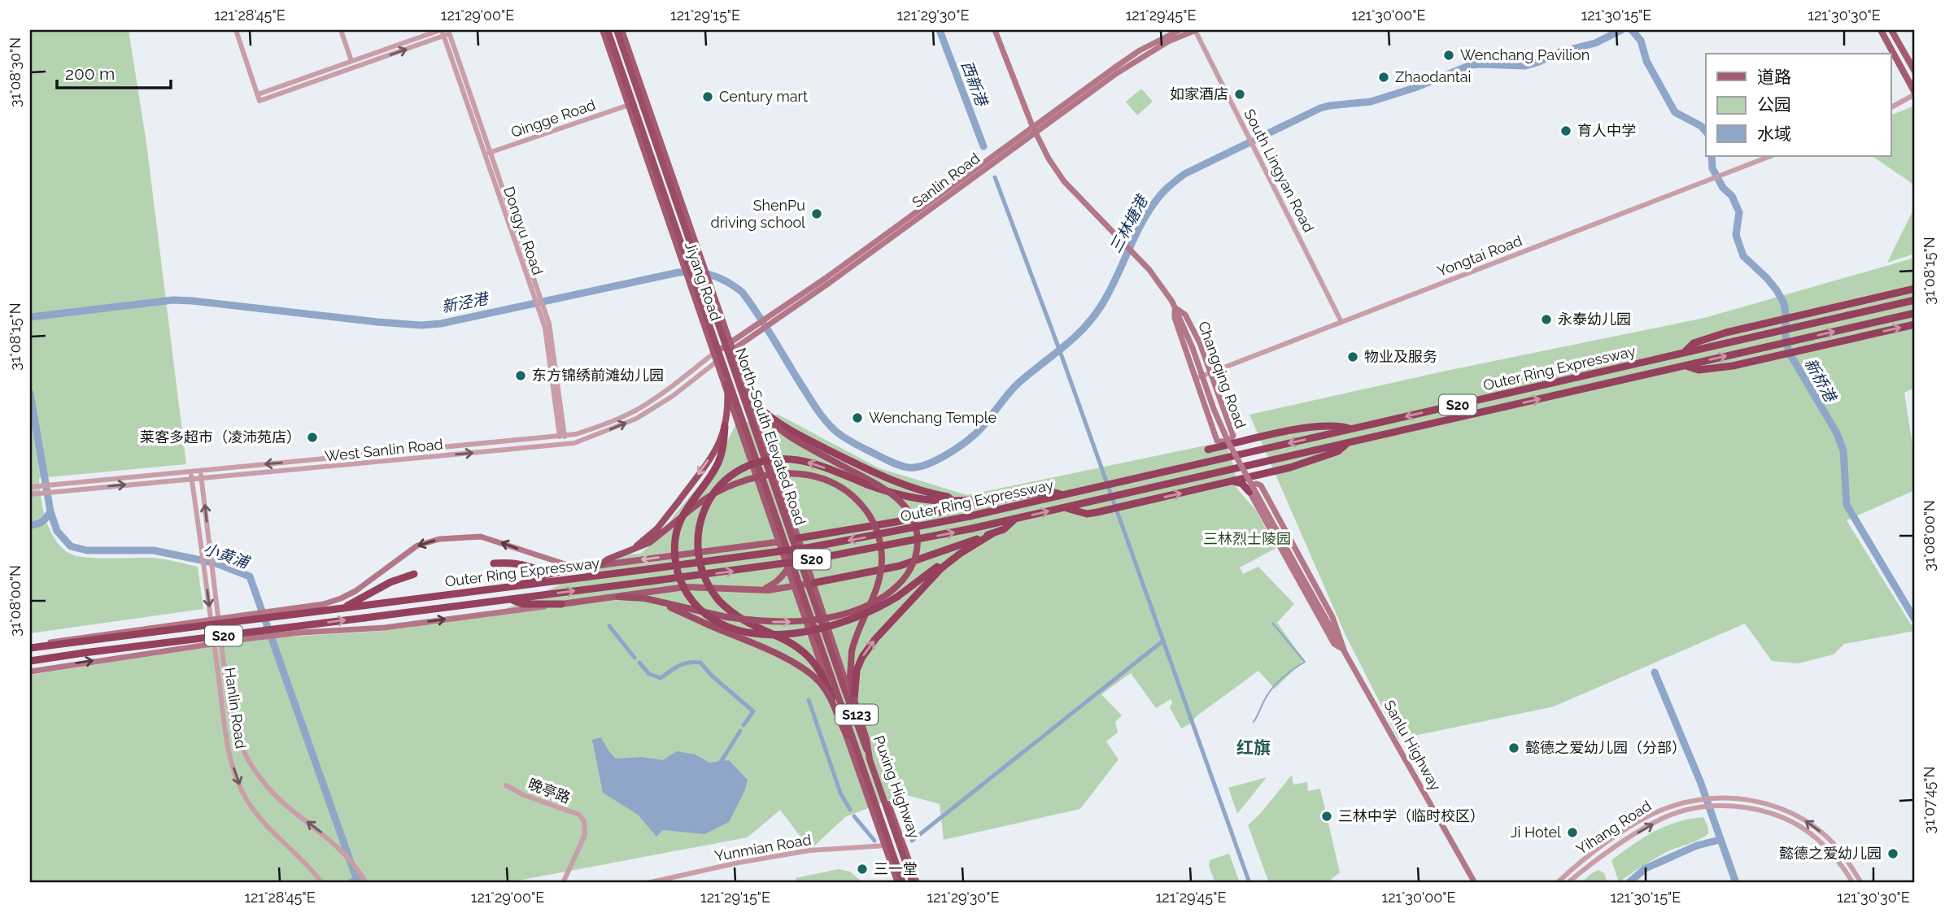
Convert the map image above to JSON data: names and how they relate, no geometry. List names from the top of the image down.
{
  "streets": {
    "highway": ["Outer Ring Expressway", "S20", "North-South Elevated Road"],
    "main road": [
      "Sanlin Road",
      "Jiyang Road",
      "Changqing Road",
      "S123",
      "Sanlu Highway",
      "Puxing Highway"
    ],
    "street": [
      "Qingge Road",
      "South Lingyan Road",
      "Dongyu Road",
      "Yongtai Road",
      "West Sanlin Road",
      "Hanlin Road",
      "晚亭路",
      "Yihang Road",
      "Yunmian Road"
    ]
  },
  "crossings": [
    ["Qingge Road", "Dongyu Road"],
    ["Qingge Road", "Jiyang Road"],
    ["South Lingyan Road", "Sanlin Road"],
    ["South Lingyan Road", "Yongtai Road"],
    ["Sanlin Road", "Jiyang Road"],
    ["Sanlin Road", "Changqing Road"],
    ["Sanlin Road", "West Sanlin Road"],
    ["Dongyu Road", "West Sanlin Road"],
    ["Yongtai Road", "Changqing Road"],
    ["Jiyang Road", "West Sanlin Road"],
    ["Jiyang Road", "Puxing Highway"],
    ["Changqing Road", "Sanlu Highway"],
    ["North-South Elevated Road", "Puxing Highway"],
    ["West Sanlin Road", "Hanlin Road"],
    ["Puxing Highway", "Yunmian Road"]
  ],
  "districts": ["红旗"],
  "water": [
    "西新港",
    "三林塘港",
    "新泾港",
    "新桥港",
    "小黄浦"
  ],
  "parks": ["三林烈士陵园"],
  "places": [
    "Wenchang Pavilion",
    "Zhaodantai",
    "如家酒店",
    "Century mart",
    "育人中学",
    "ShenPu driving school",
    "永泰幼儿园",
    "物业及服务",
    "东方锦绣前滩幼儿园",
    "Wenchang Temple",
    "莱客多超市（凌沛苑店）",
    "懿德之爱幼儿园（分部）",
    "三林中学（临时校区）",
    "Ji Hotel",
    "懿德之爱幼儿园",
    "三一堂"
  ],
  "legend": ["道路", "公园", "水域"],
  "scale_bar": "200 m",
  "coordinates": [
    "121°28'45\"E",
    "121°29'00\"E",
    "121°29'15\"E",
    "121°29'30\"E",
    "121°29'45\"E",
    "121°30'00\"E",
    "121°30'15\"E",
    "121°30'30\"E",
    "31°08'30\"N",
    "31°08'15\"N",
    "31°08'00\"N",
    "31°07'45\"N"
  ]
}
